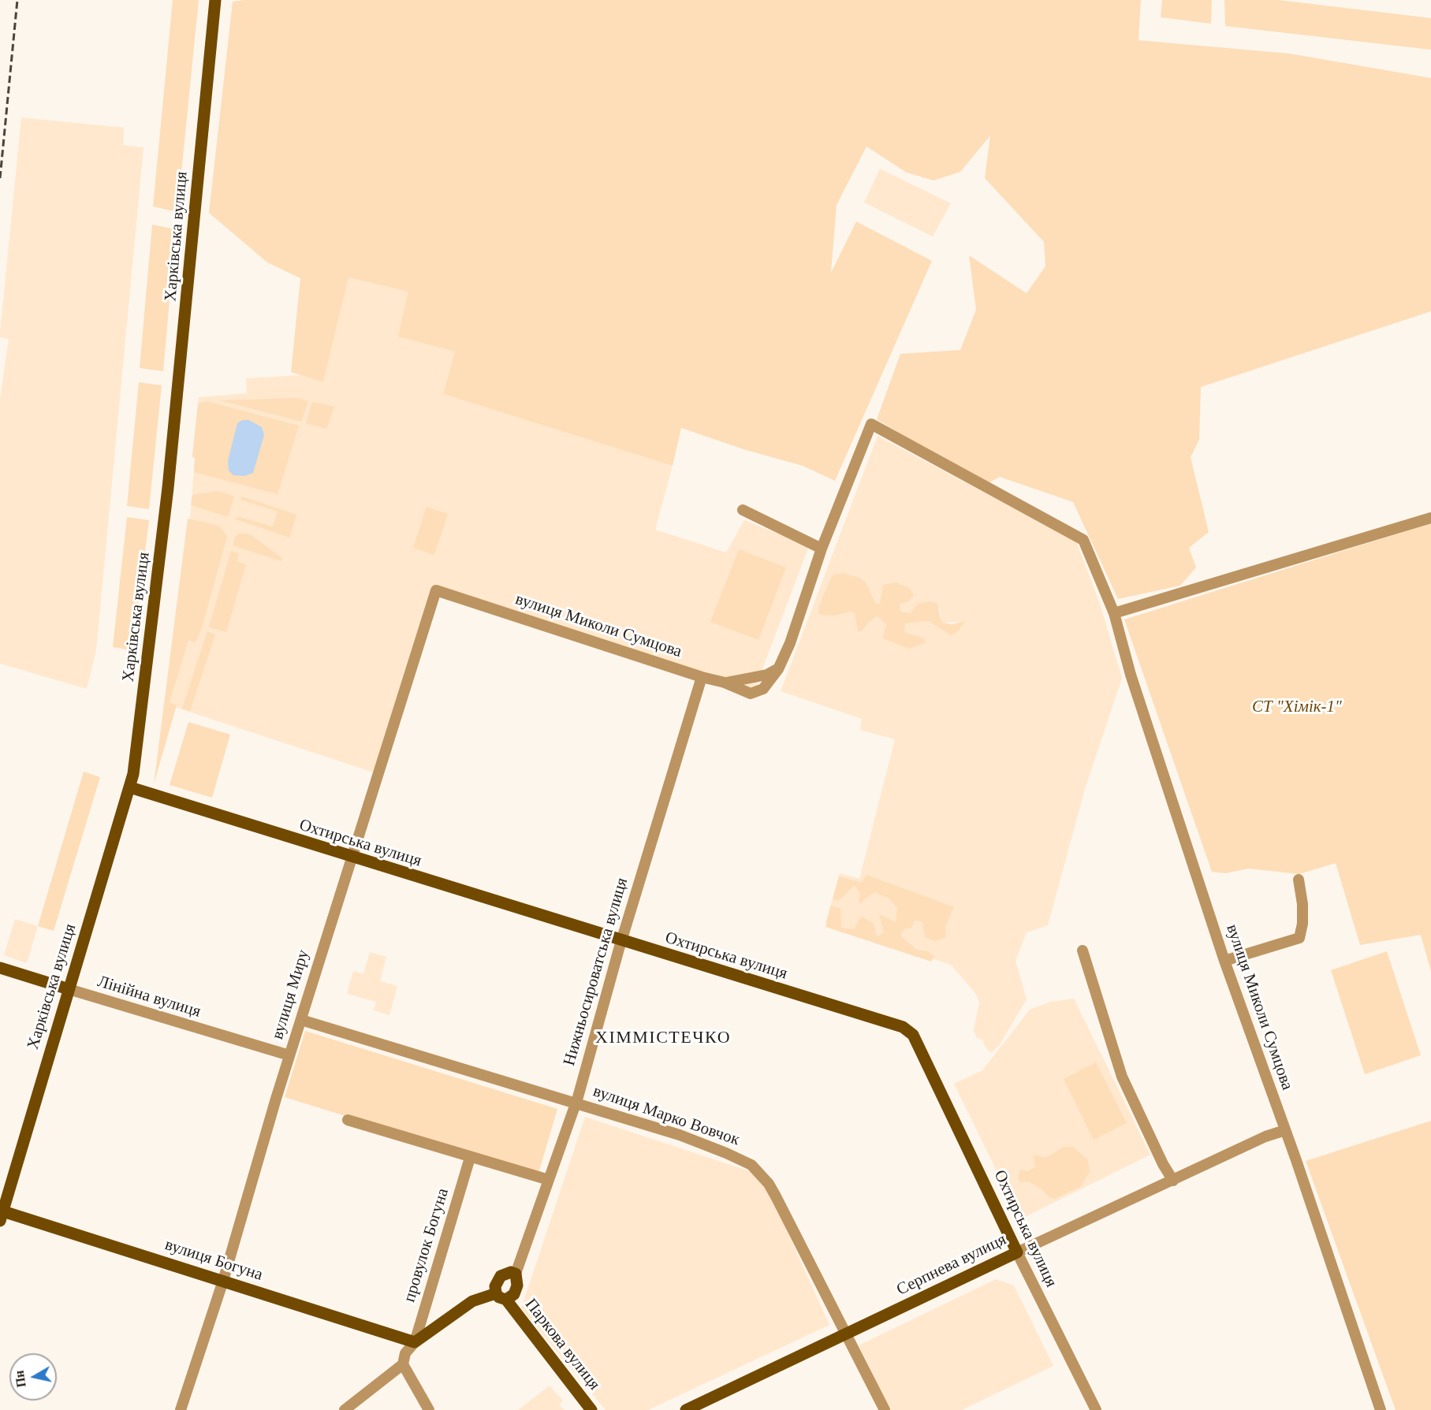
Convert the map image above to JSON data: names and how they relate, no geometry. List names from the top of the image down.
{
  "streets": {
    "main road": [
      "Харківська вулиця",
      "Охтирська вулиця",
      "Нижньосироватська вулиця",
      "Лінійна вулиця",
      "вулиця Богуна",
      "Серпнева вулиця",
      "Паркова вулиця"
    ],
    "street": [
      "вулиця Миколи Сумцова",
      "вулиця Миру",
      "вулиця Марко Вовчок",
      "провулок Богуна"
    ]
  },
  "crossings": [
    ["Харківська вулиця", "Охтирська вулиця"],
    ["Харківська вулиця", "Лінійна вулиця"],
    ["Харківська вулиця", "вулиця Богуна"],
    ["вулиця Миколи Сумцова", "Нижньосироватська вулиця"],
    ["вулиця Миколи Сумцова", "вулиця Миру"],
    ["вулиця Миколи Сумцова", "Серпнева вулиця"],
    ["Охтирська вулиця", "Нижньосироватська вулиця"],
    ["Охтирська вулиця", "вулиця Миру"],
    ["Охтирська вулиця", "Серпнева вулиця"],
    ["Нижньосироватська вулиця", "вулиця Марко Вовчок"],
    ["Нижньосироватська вулиця", "Паркова вулиця"],
    ["вулиця Миру", "Лінійна вулиця"],
    ["вулиця Миру", "вулиця Марко Вовчок"],
    ["вулиця Миру", "вулиця Богуна"],
    ["вулиця Марко Вовчок", "Серпнева вулиця"],
    ["провулок Богуна", "вулиця Богуна"]
  ],
  "districts": ["ХІММІСТЕЧКО"],
  "parks": ["СТ \"Хімік-1\""],
  "north": "left"
}
